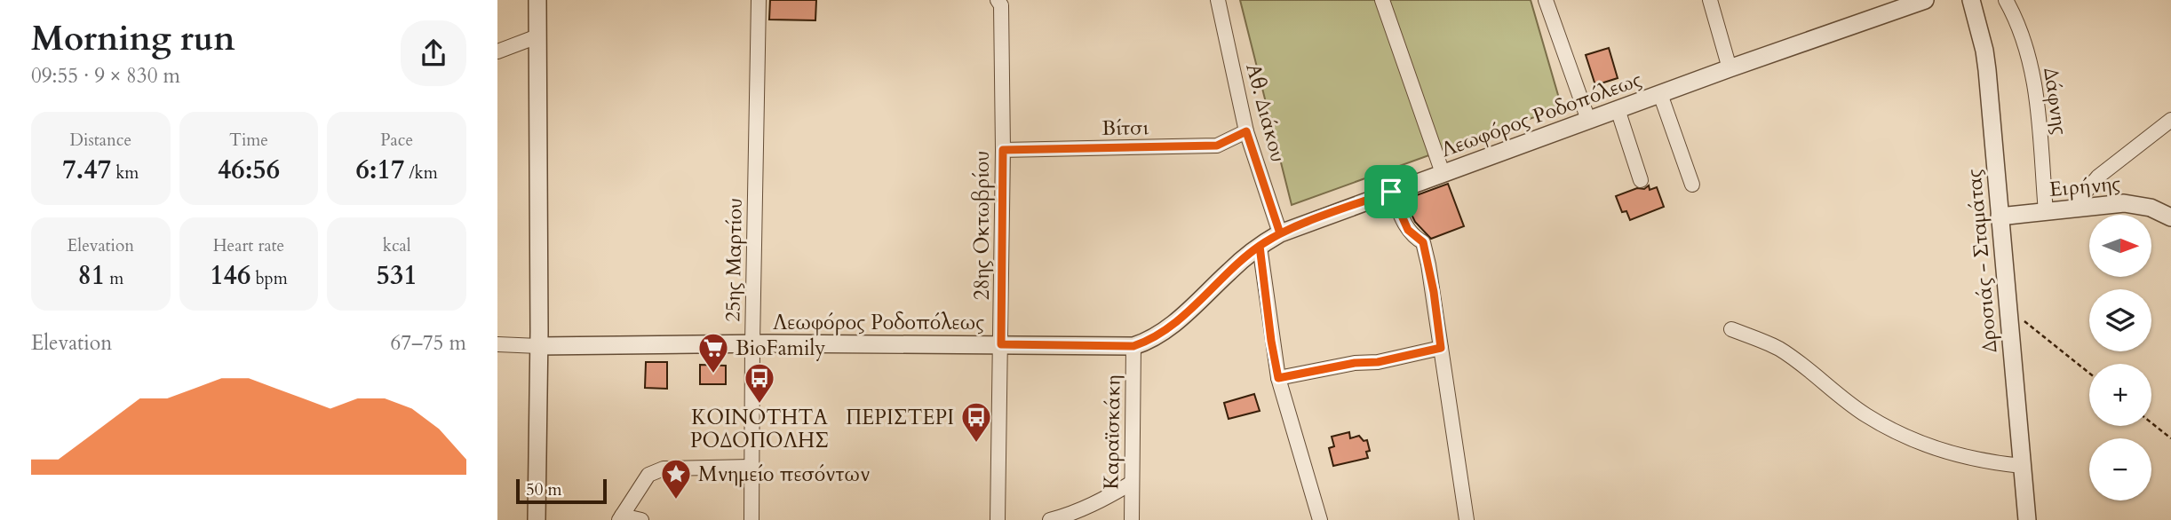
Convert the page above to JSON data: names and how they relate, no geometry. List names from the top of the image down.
{
  "streets": {
    "street": [
      "Δάφνης",
      "Αθ. Διάκου",
      "Λεωφόρος Ροδοπόλεως",
      "Βίτσι",
      "Ειρήνης",
      "28ης Οκτωβρίου",
      "25ης Μαρτίου",
      "Δροσιάς - Σταμάτας",
      "Καραϊσκάκη"
    ]
  },
  "crossings": [
    ["Δάφνης", "Ειρήνης"],
    ["Αθ. Διάκου", "Λεωφόρος Ροδοπόλεως"],
    ["Αθ. Διάκου", "Βίτσι"],
    ["Λεωφόρος Ροδοπόλεως", "28ης Οκτωβρίου"],
    ["Λεωφόρος Ροδοπόλεως", "25ης Μαρτίου"],
    ["Λεωφόρος Ροδοπόλεως", "Καραϊσκάκη"],
    ["Βίτσι", "28ης Οκτωβρίου"],
    ["Ειρήνης", "Δροσιάς - Σταμάτας"]
  ],
  "places": {
    "supermarket": ["BioFamily"],
    "bus stop": ["ΚΟΙΝΟΤΗΤΑ ΡΟΔΟΠΟΛΗΣ", "ΠΕΡΙΣΤΕΡΙ"],
    "place": ["Μνημείο πεσόντων"]
  },
  "scale_bar": "50 m",
  "north": "right",
  "page": {
    "heading": ["Morning run", "09:55 · 9 × 830 m"],
    "stats": [
      ["Distance", "7.47 km"],
      ["Time", "46:56"],
      ["Pace", "6:17 /km"],
      ["Elevation", "81 m"],
      ["Heart rate", "146 bpm"],
      ["kcal", "531"]
    ],
    "map_buttons": ["+", "−"],
    "chart": ["Elevation", "67–75 m"],
    "scale": "50 m"
  }
}
